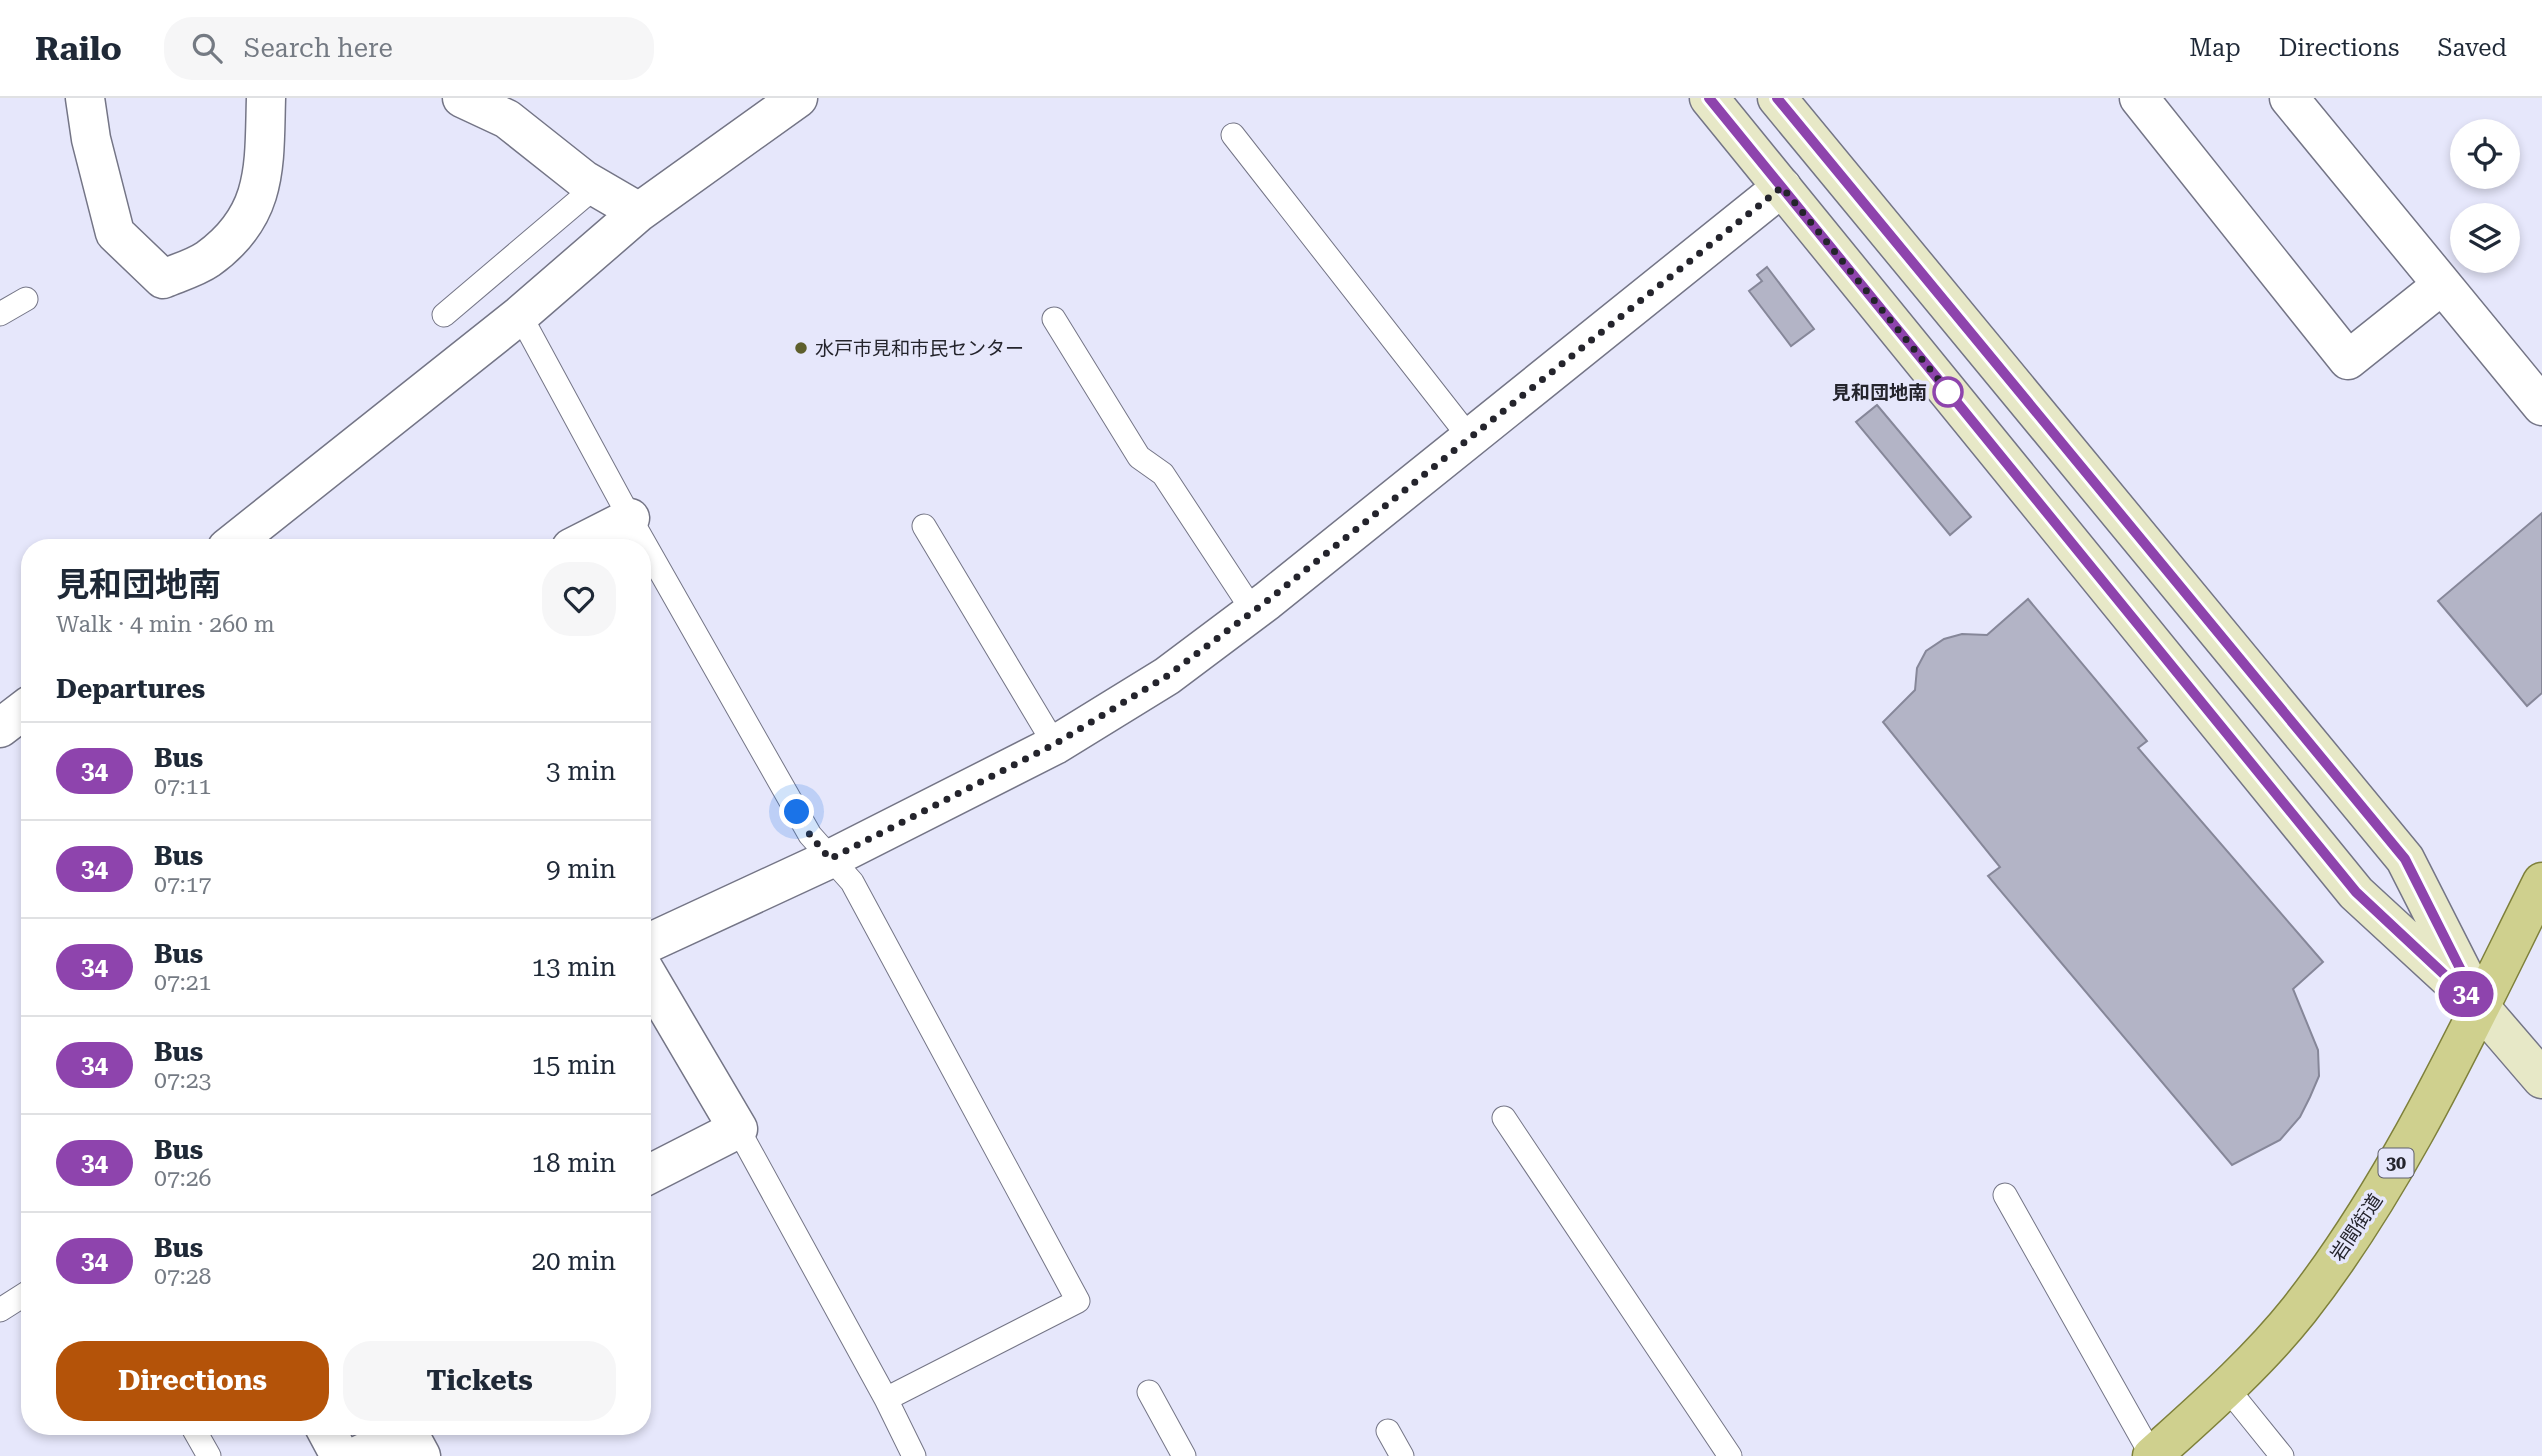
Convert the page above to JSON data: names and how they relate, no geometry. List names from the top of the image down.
{
  "streets": {
    "main road": ["30", "岩間街道"]
  },
  "places": ["水戸市見和市民センター", "見和団地南"],
  "lines": ["bus line 34"],
  "page": {
    "header": "Railo",
    "search": "Search here",
    "nav": ["Map", "Directions", "Saved"],
    "on_map": "34",
    "heading": [
      ["見和団地南", "Walk · 4 min · 260 m"],
      "Departures"
    ],
    "list": [
      {
        "mark": "34",
        "name": "Bus",
        "note": "07:11",
        "value": "3 min"
      },
      {
        "mark": "34",
        "name": "Bus",
        "note": "07:17",
        "value": "9 min"
      },
      {
        "mark": "34",
        "name": "Bus",
        "note": "07:21",
        "value": "13 min"
      },
      {
        "mark": "34",
        "name": "Bus",
        "note": "07:23",
        "value": "15 min"
      },
      {
        "mark": "34",
        "name": "Bus",
        "note": "07:26",
        "value": "18 min"
      },
      {
        "mark": "34",
        "name": "Bus",
        "note": "07:28",
        "value": "20 min"
      }
    ],
    "buttons": ["Directions", "Tickets"]
  }
}
